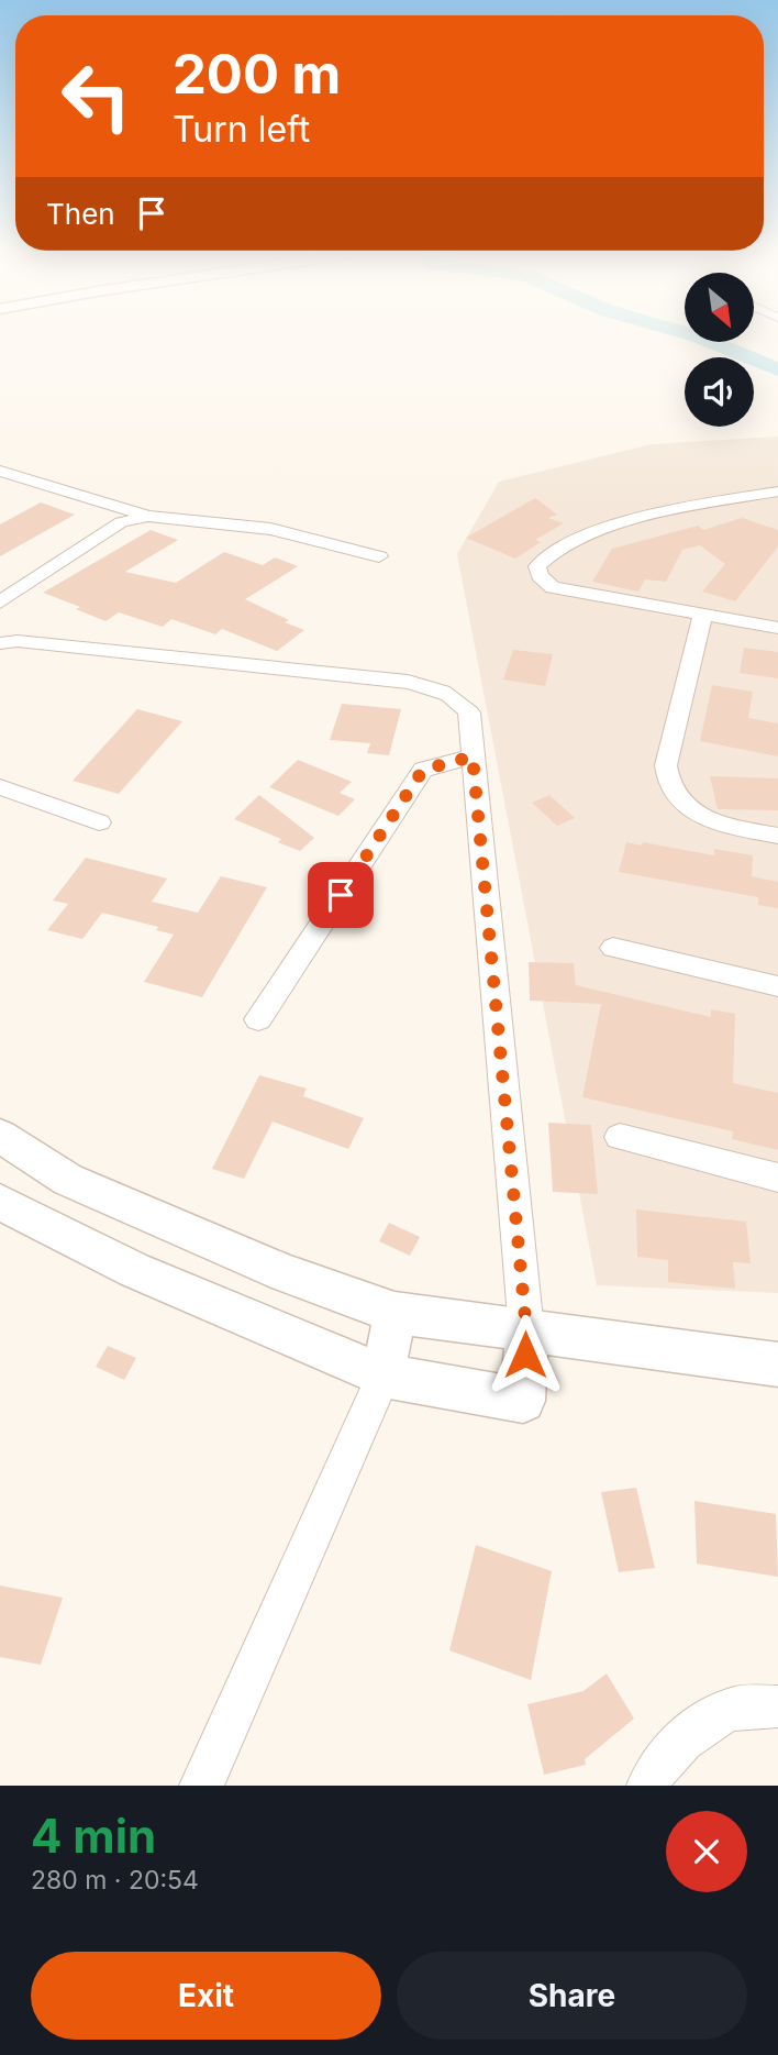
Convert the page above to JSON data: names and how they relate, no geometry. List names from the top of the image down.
{
  "north": "bottom right",
  "page": {
    "turn": ["200 m", "Turn left"],
    "then": "Then",
    "heading": ["4 min", "280 m · 20:54"],
    "buttons": ["Exit", "Share"]
  }
}
